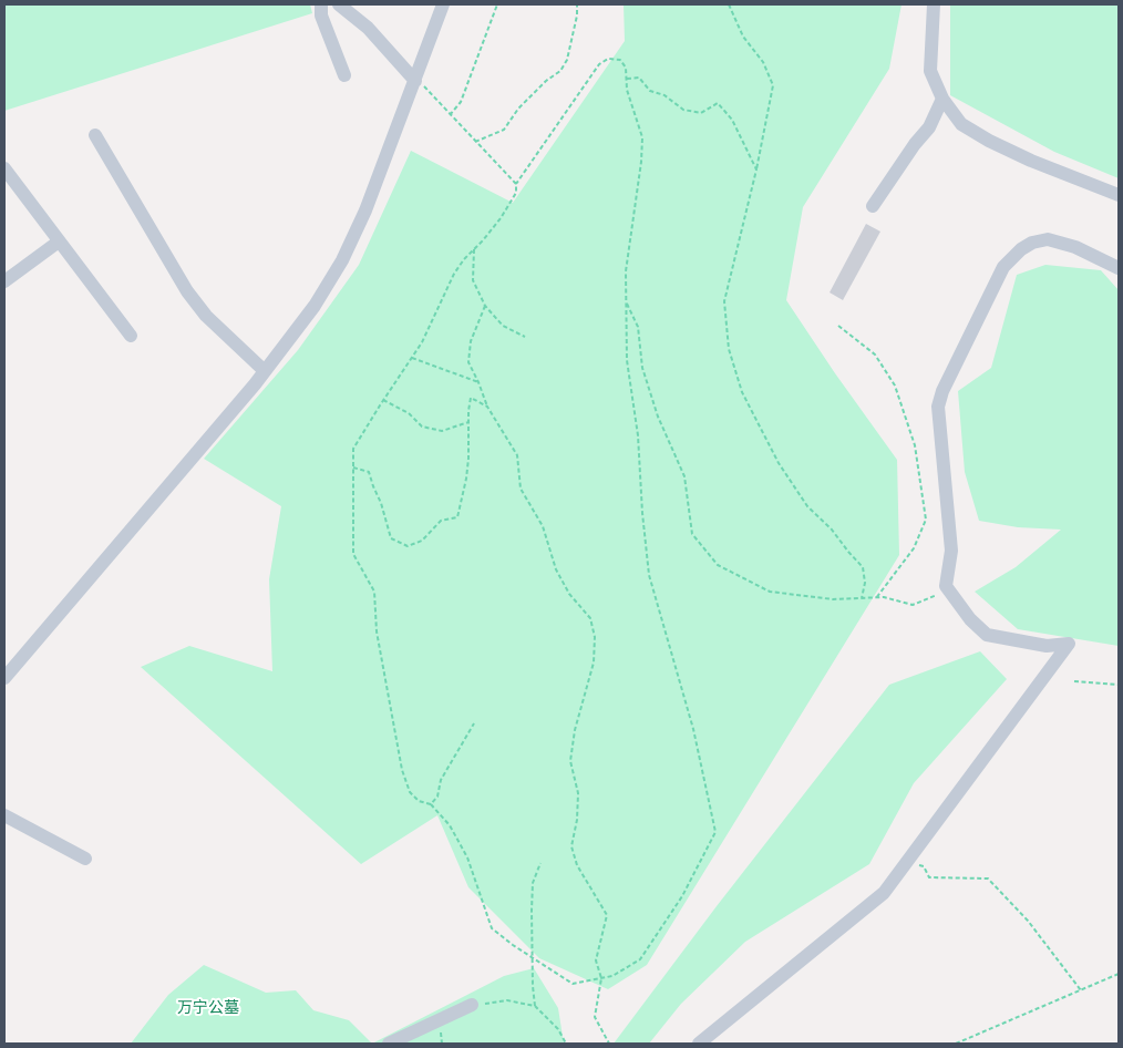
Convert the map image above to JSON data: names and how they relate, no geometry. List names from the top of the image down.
{
  "parks": ["万宁公墓"]
}
